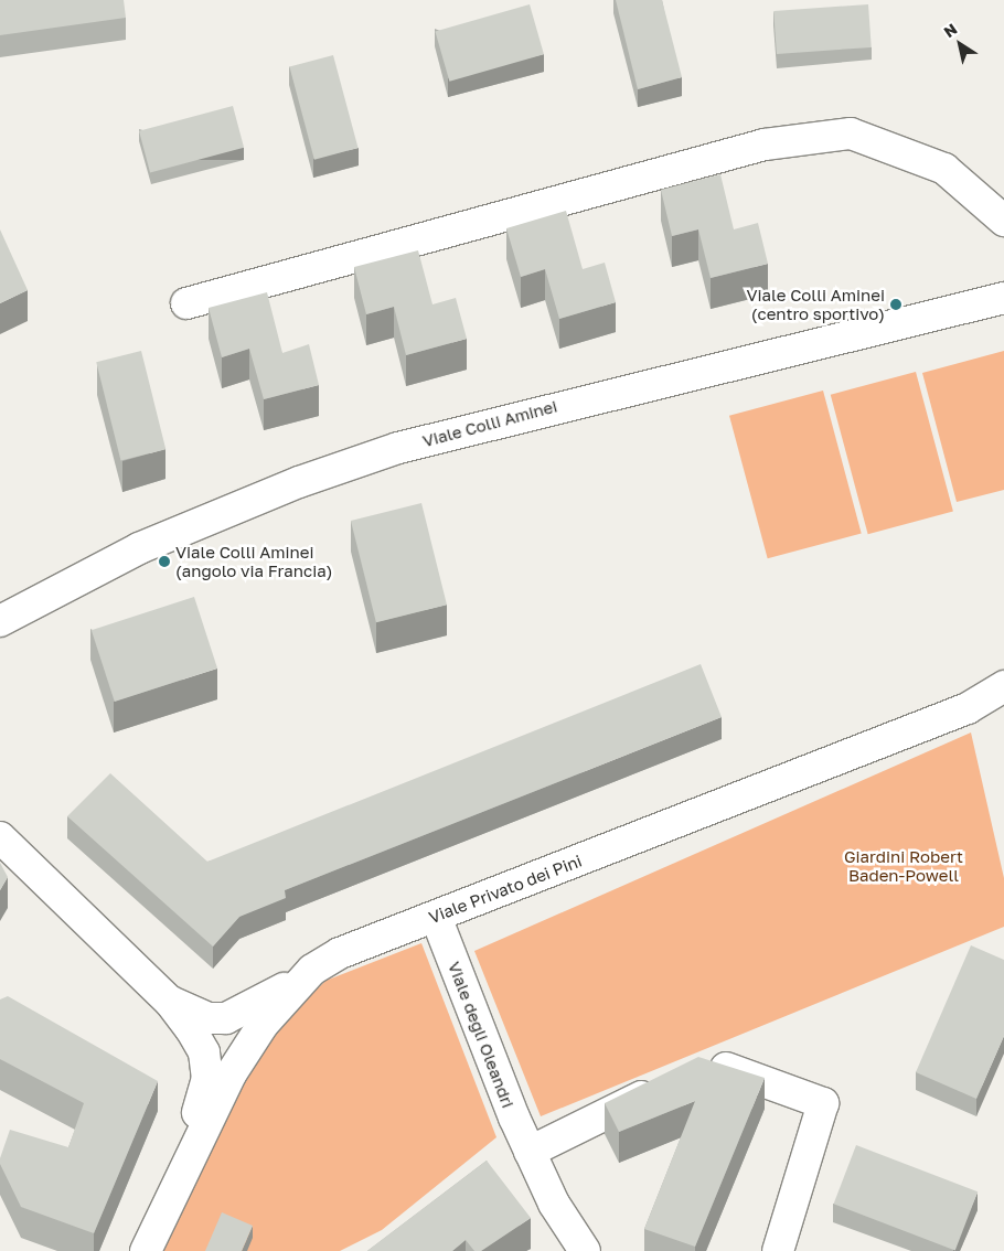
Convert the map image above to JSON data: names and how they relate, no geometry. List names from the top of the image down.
{
  "streets": {
    "street": ["Viale Colli Aminei", "Viale Privato dei Pini", "Viale degli Oleandri"]
  },
  "crossings": [
    ["Viale Privato dei Pini", "Viale degli Oleandri"]
  ],
  "parks": ["Giardini Robert Baden-Powell"],
  "places": ["Viale Colli Aminei (centro sportivo)", "Viale Colli Aminei (angolo via Francia)"],
  "north": "top left"
}
